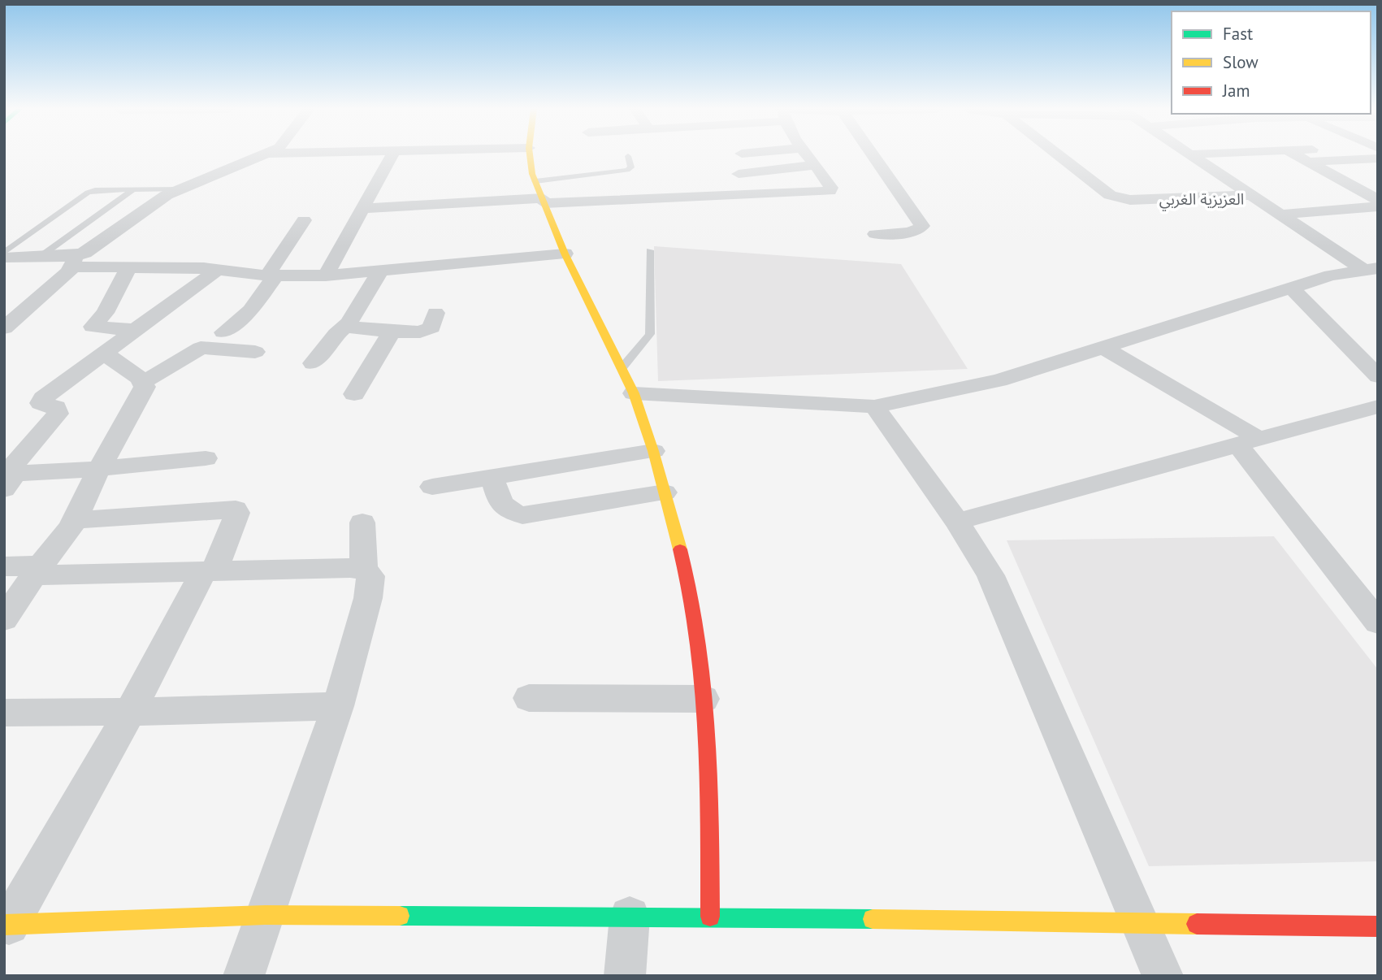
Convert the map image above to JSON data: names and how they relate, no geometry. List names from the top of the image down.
{
  "districts": ["العزيزية الغربي"],
  "legend": ["Fast", "Slow", "Jam"]
}
